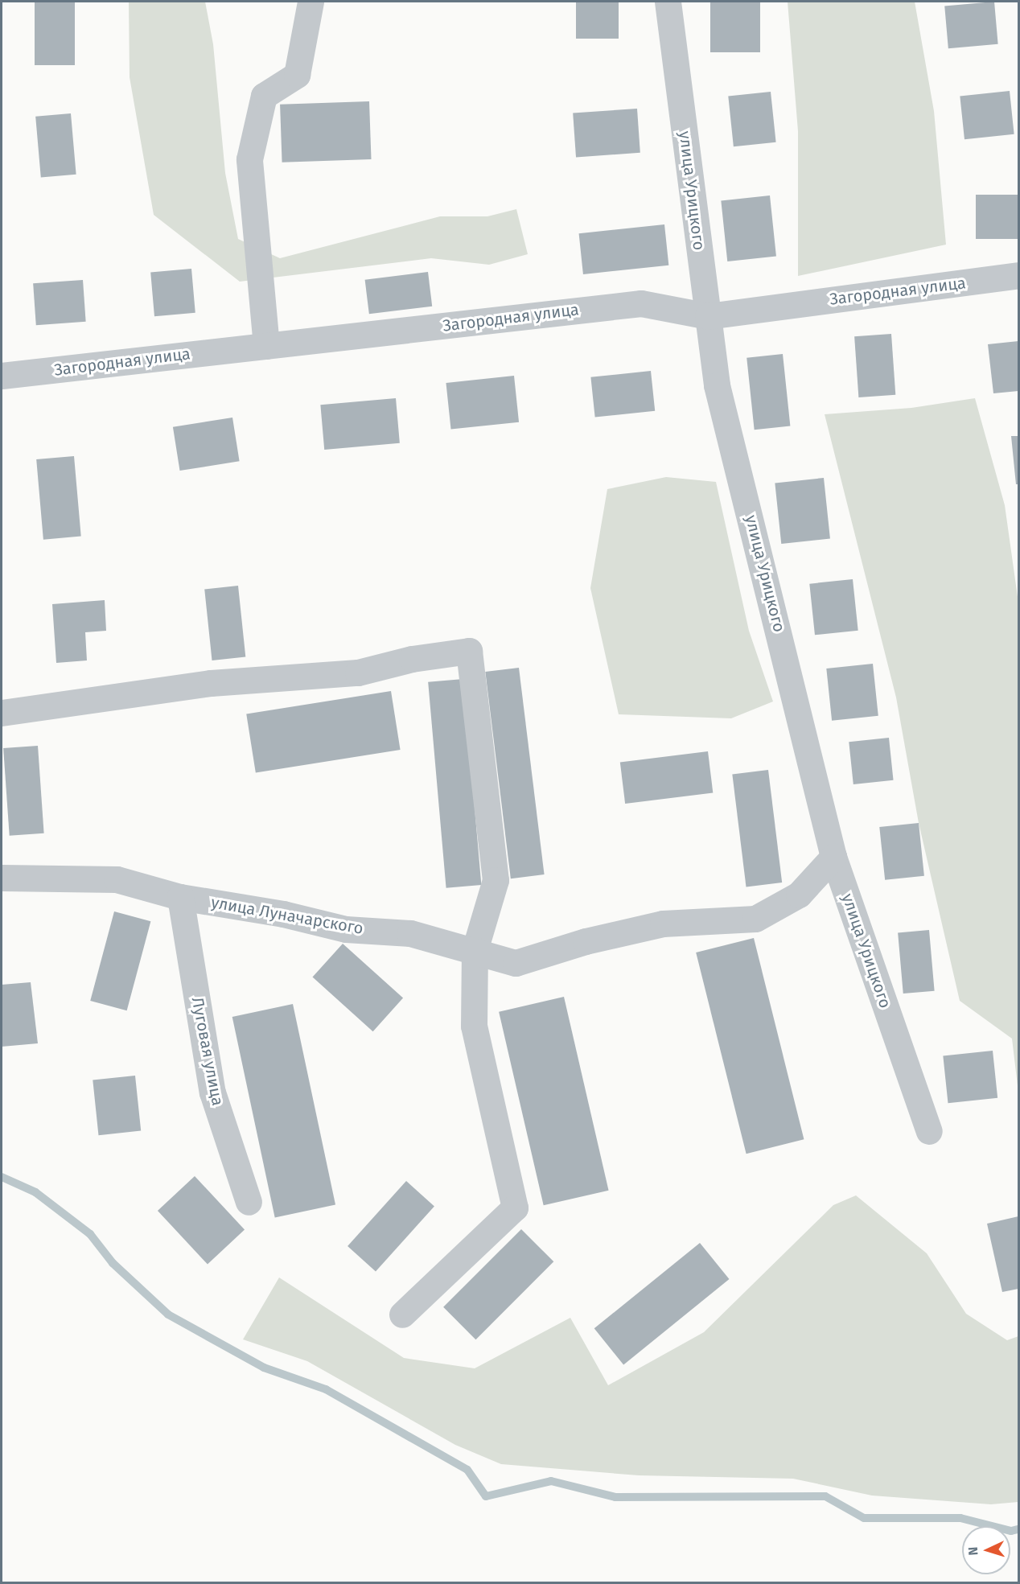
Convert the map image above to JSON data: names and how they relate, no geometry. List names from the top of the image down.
{
  "streets": {
    "street": [
      "улица Урицкого",
      "Загородная улица",
      "улица Луначарского",
      "Луговая улица"
    ]
  },
  "crossings": [
    ["улица Урицкого", "Загородная улица"],
    ["улица Урицкого", "улица Луначарского"],
    ["улица Луначарского", "Луговая улица"]
  ],
  "north": "left"
}
